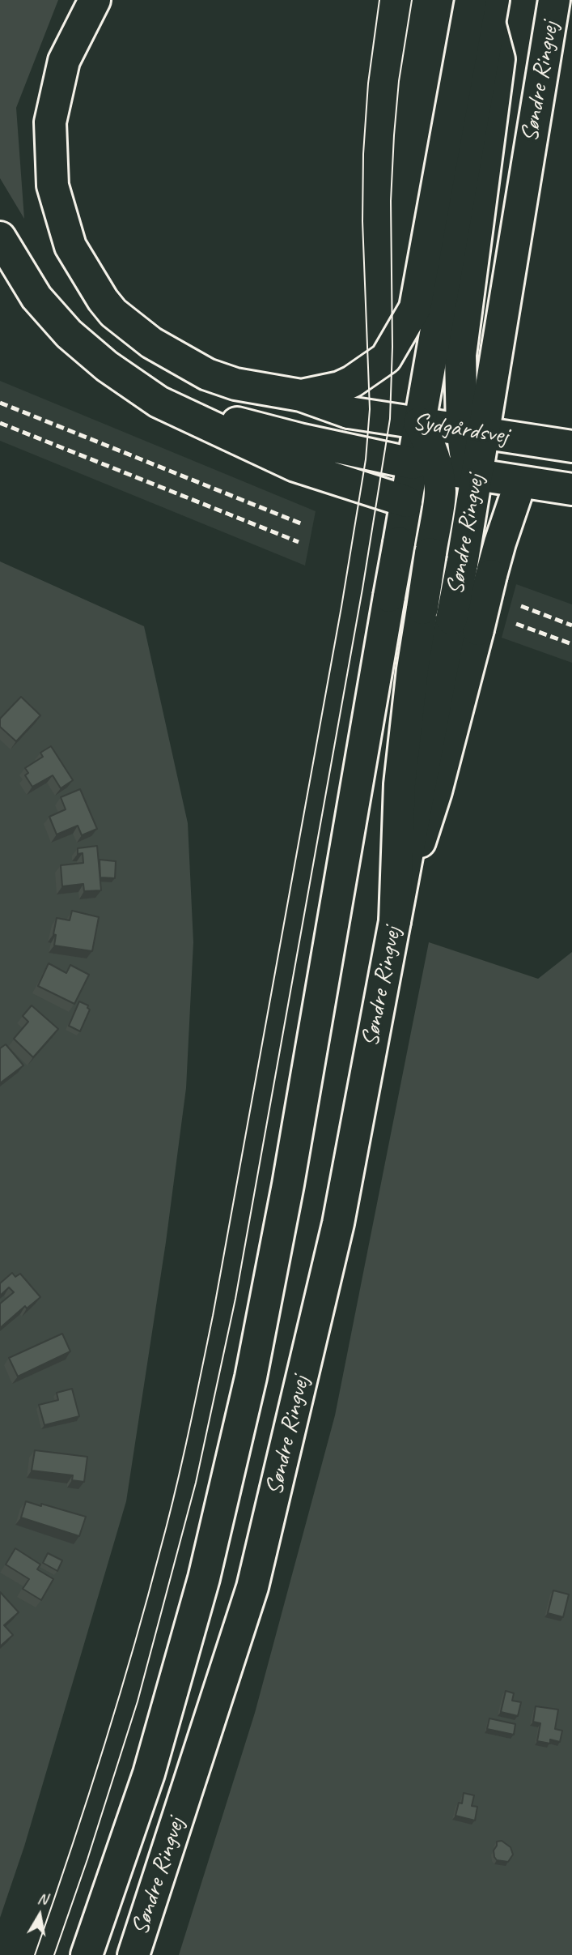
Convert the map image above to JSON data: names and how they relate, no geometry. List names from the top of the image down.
{
  "streets": {
    "main road": ["Søndre Ringvej", "Sydgårdsvej"]
  },
  "crossings": [
    ["Søndre Ringvej", "Sydgårdsvej"]
  ],
  "north": "top"
}
